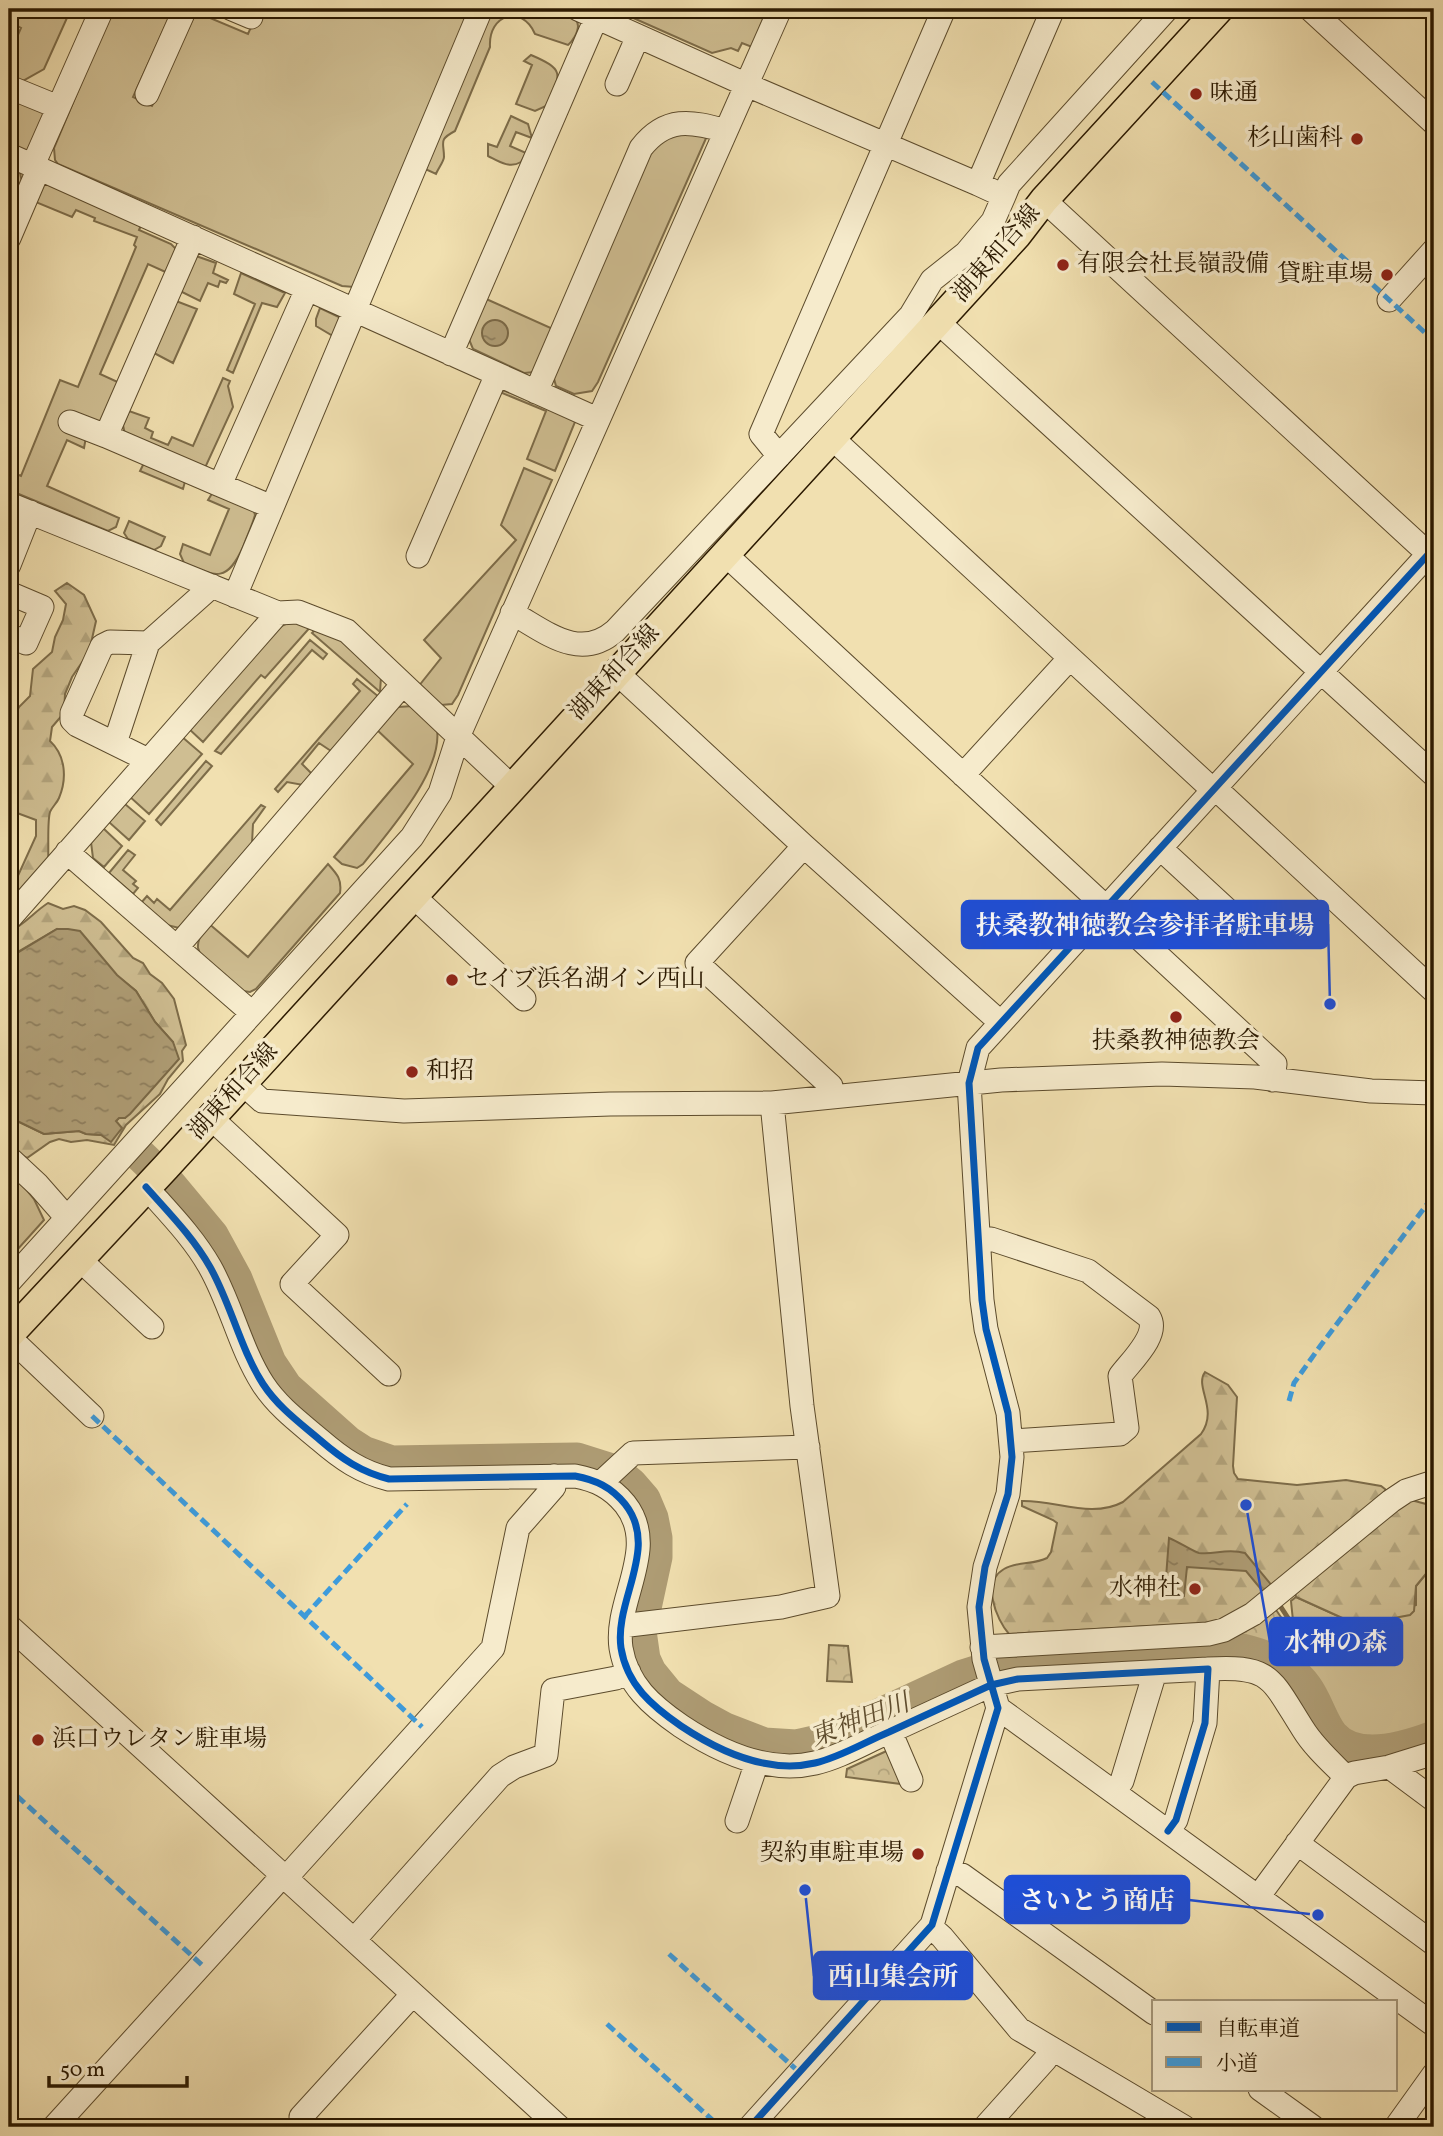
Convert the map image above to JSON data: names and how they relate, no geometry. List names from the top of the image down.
{
  "streets": {
    "main road": ["湖東和合線"]
  },
  "water": ["東神田川"],
  "places": [
    "味通",
    "杉山歯科",
    "有限会社長嶺設備",
    "貸駐車場",
    "セイブ浜名湖イン西山",
    "扶桑教神徳教会参拝者駐車場",
    "扶桑教神徳教会",
    "和招",
    "水神の森",
    "水神社",
    "浜口ウレタン駐車場",
    "契約車駐車場",
    "西山集会所",
    "さいとう商店"
  ],
  "legend": ["自転車道", "小道"],
  "scale_bar": "50 m"
}
